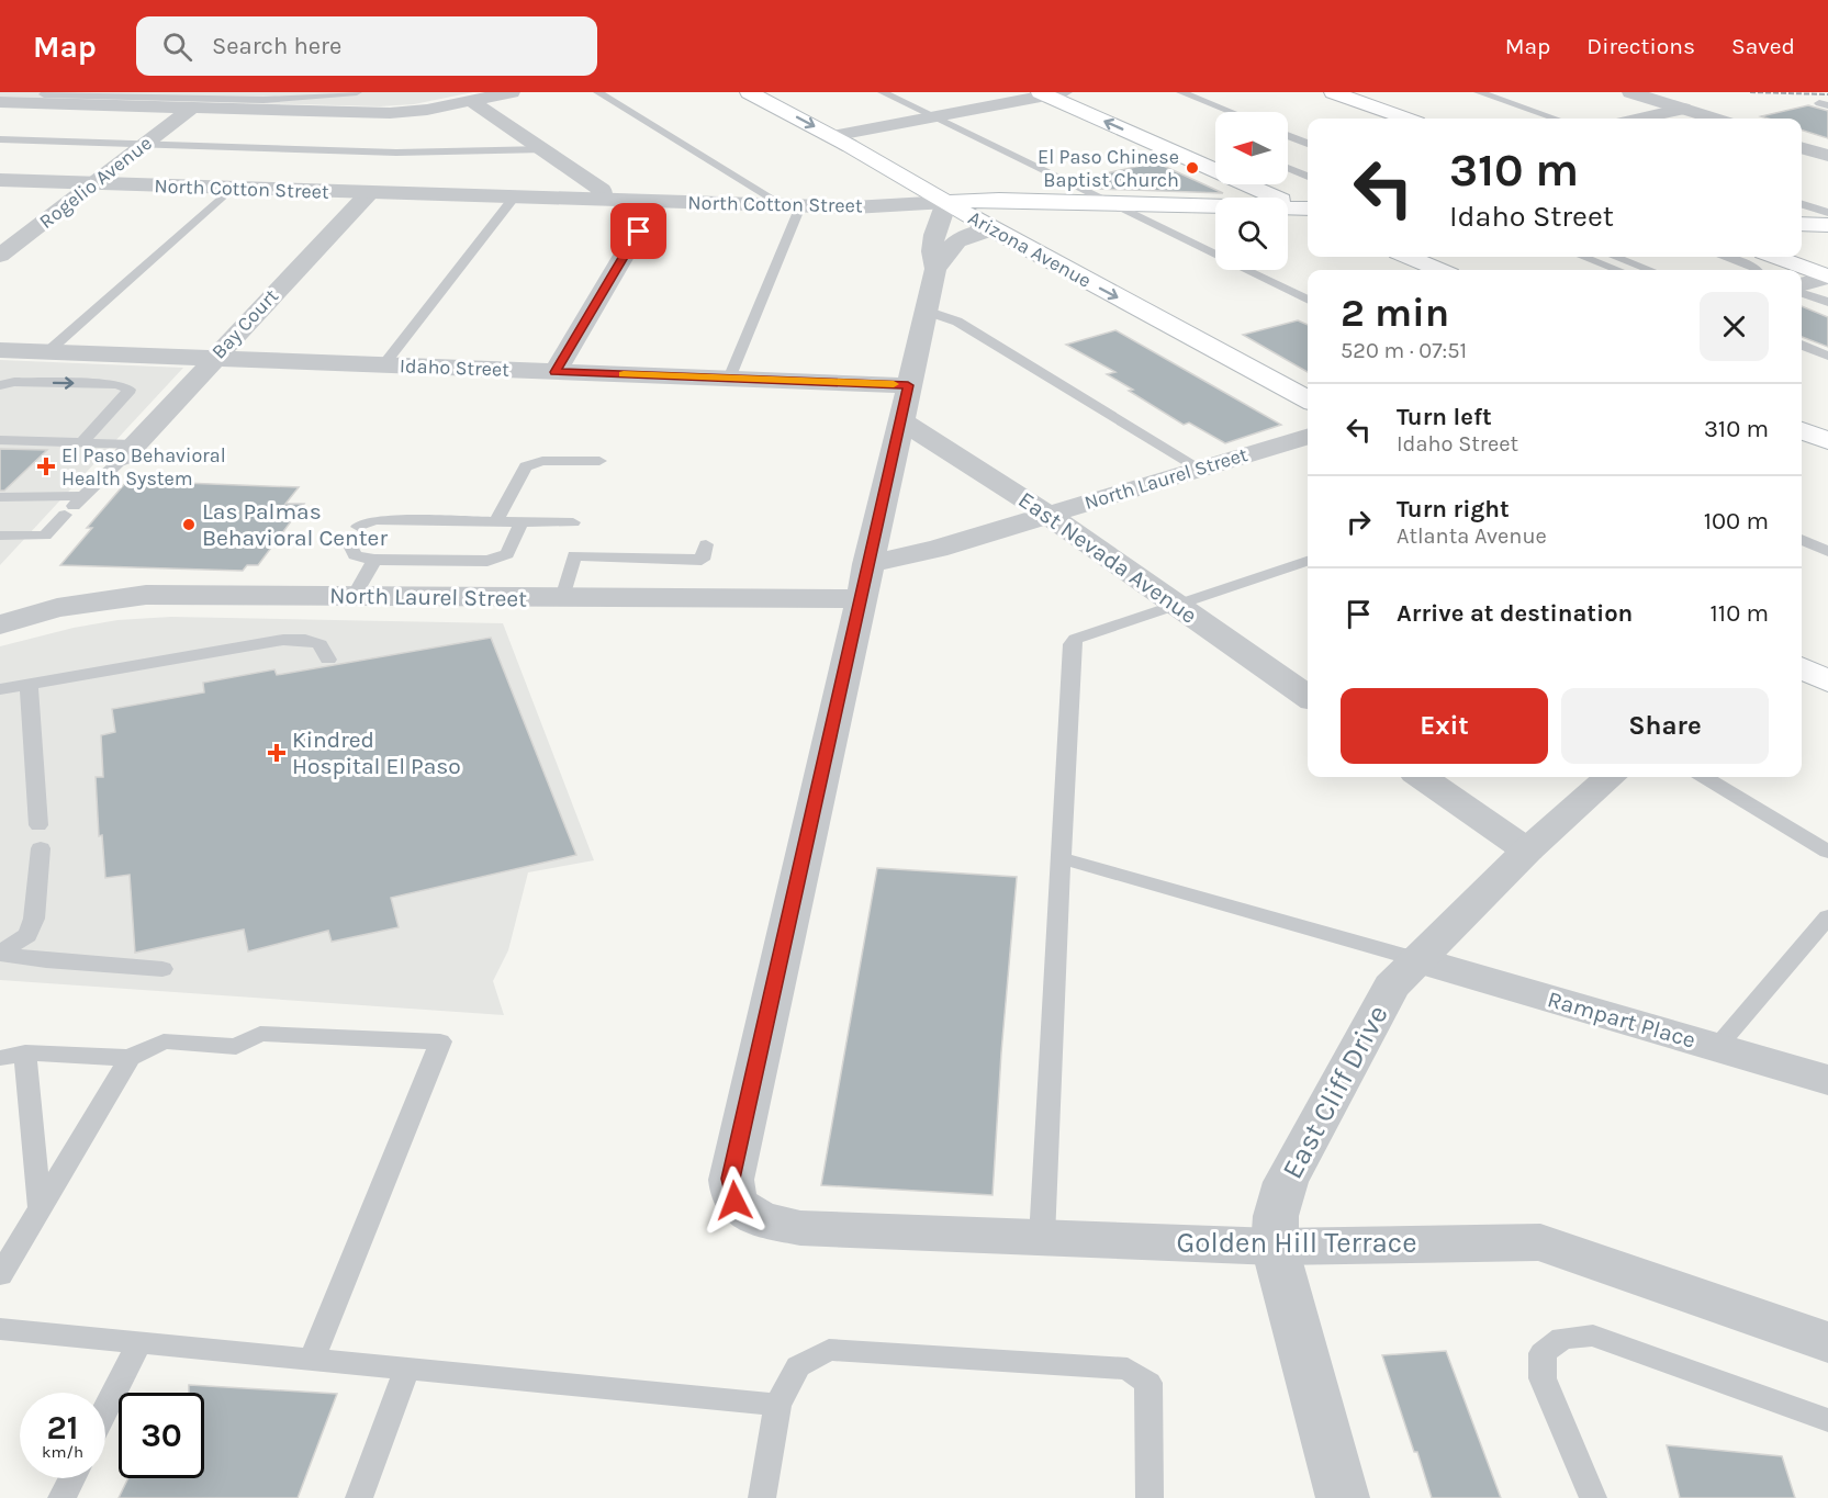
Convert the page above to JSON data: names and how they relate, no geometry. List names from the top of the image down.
{
  "streets": {
    "main road": ["Arizona Avenue"],
    "street": [
      "Rogelio Avenue",
      "North Cotton Street",
      "Bay Court",
      "Idaho Street",
      "North Laurel Street",
      "East Nevada Avenue",
      "Rampart Place",
      "East Cliff Drive",
      "Golden Hill Terrace"
    ]
  },
  "crossings": [
    ["Rogelio Avenue", "North Cotton Street"],
    ["North Cotton Street", "Arizona Avenue"],
    ["North Cotton Street", "Bay Court"],
    ["Bay Court", "Idaho Street"],
    ["North Laurel Street", "East Nevada Avenue"],
    ["North Laurel Street", "Golden Hill Terrace"],
    ["Rampart Place", "East Cliff Drive"],
    ["East Cliff Drive", "Golden Hill Terrace"]
  ],
  "places": {
    "other": ["El Paso Chinese Baptist Church", "Las Palmas Behavioral Center"],
    "health": ["El Paso Behavioral Health System", "Kindred Hospital El Paso"]
  },
  "north": "left",
  "page": {
    "header": "Map",
    "search": "Search here",
    "nav": ["Map", "Directions", "Saved"],
    "turn": ["310 m", "Idaho Street"],
    "heading": ["2 min", "520 m · 07:51"],
    "list": [
      {
        "name": "Turn left",
        "note": "Idaho Street",
        "value": "310 m"
      },
      {
        "name": "Turn right",
        "note": "Atlanta Avenue",
        "value": "100 m"
      },
      {
        "name": "Arrive at destination",
        "value": "110 m"
      }
    ],
    "buttons": ["Exit", "Share"],
    "speed": "21 km/h",
    "limit": "30"
  }
}
